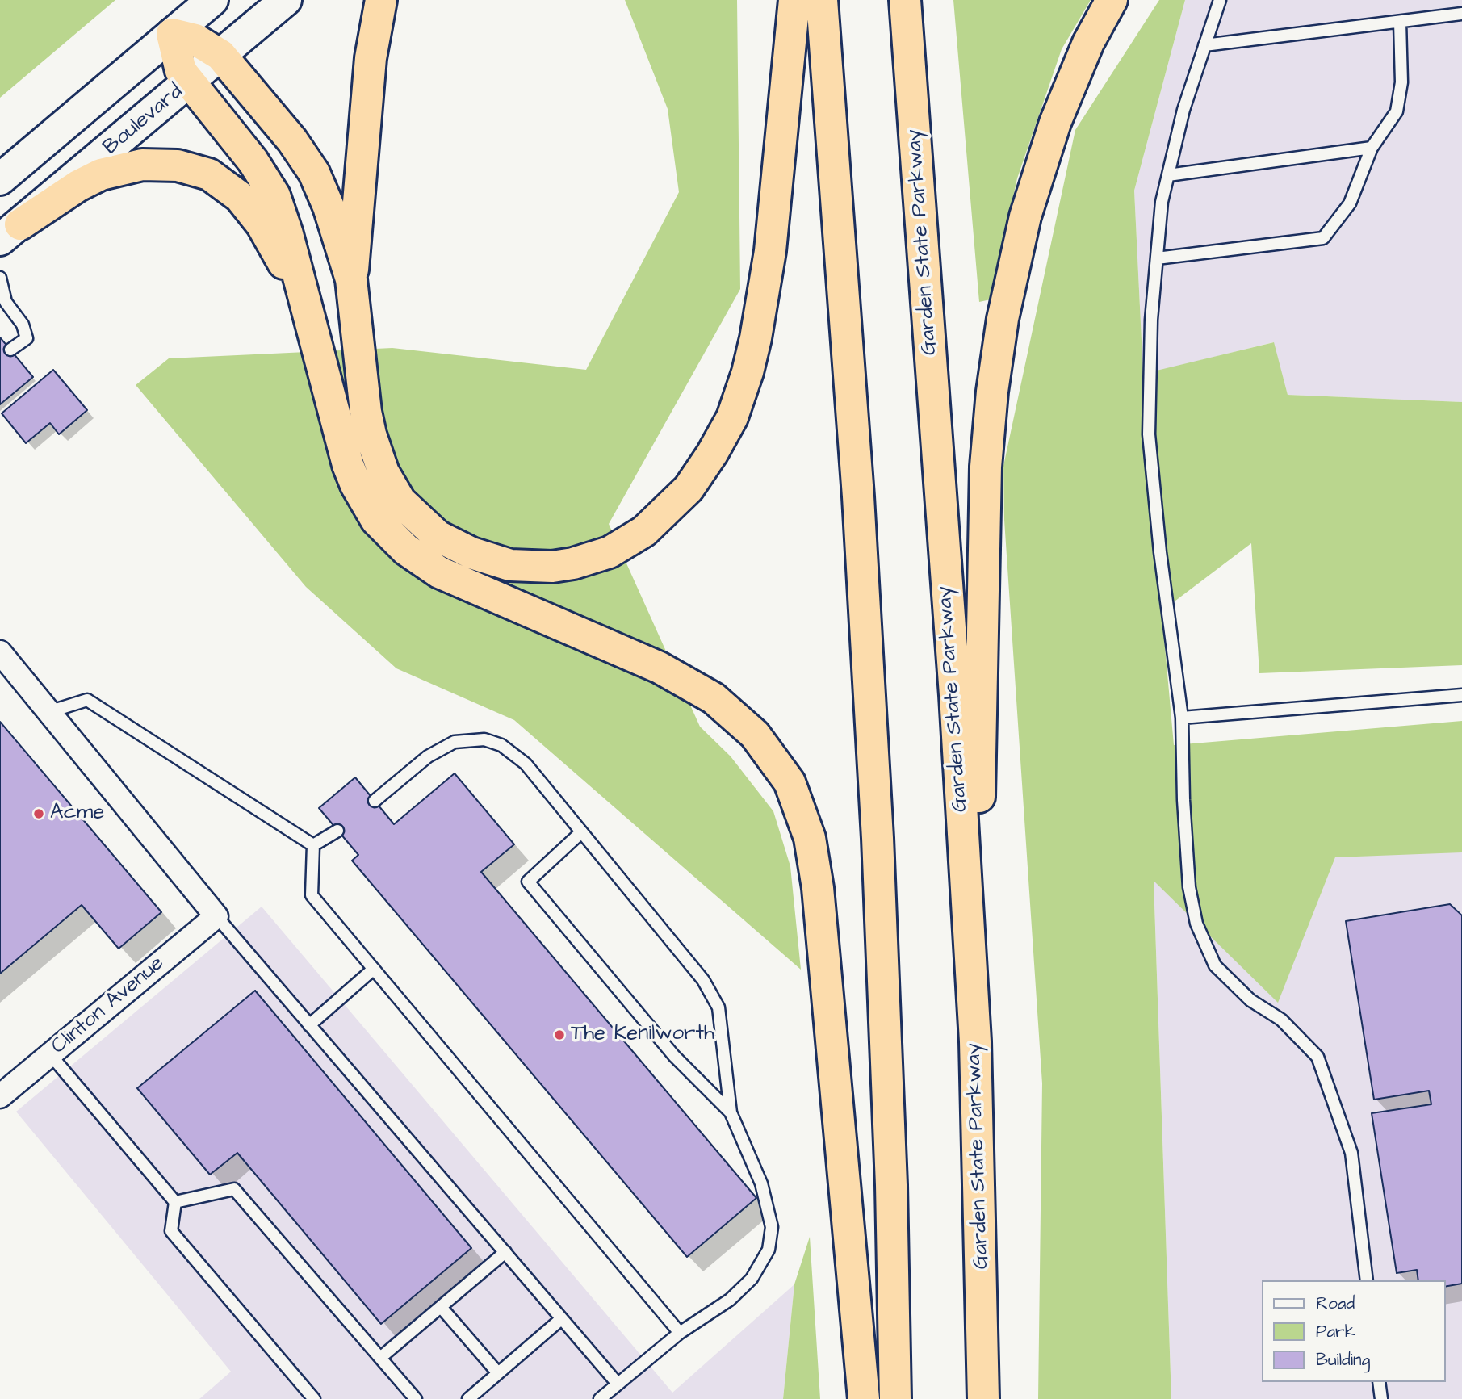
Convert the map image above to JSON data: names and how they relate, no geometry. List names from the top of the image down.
{
  "streets": {
    "highway": ["Garden State Parkway"],
    "main road": ["Boulevard"],
    "street": ["Clinton Avenue"]
  },
  "places": ["Acme", "The Kenilworth"],
  "legend": ["Road", "Park", "Building"]
}
